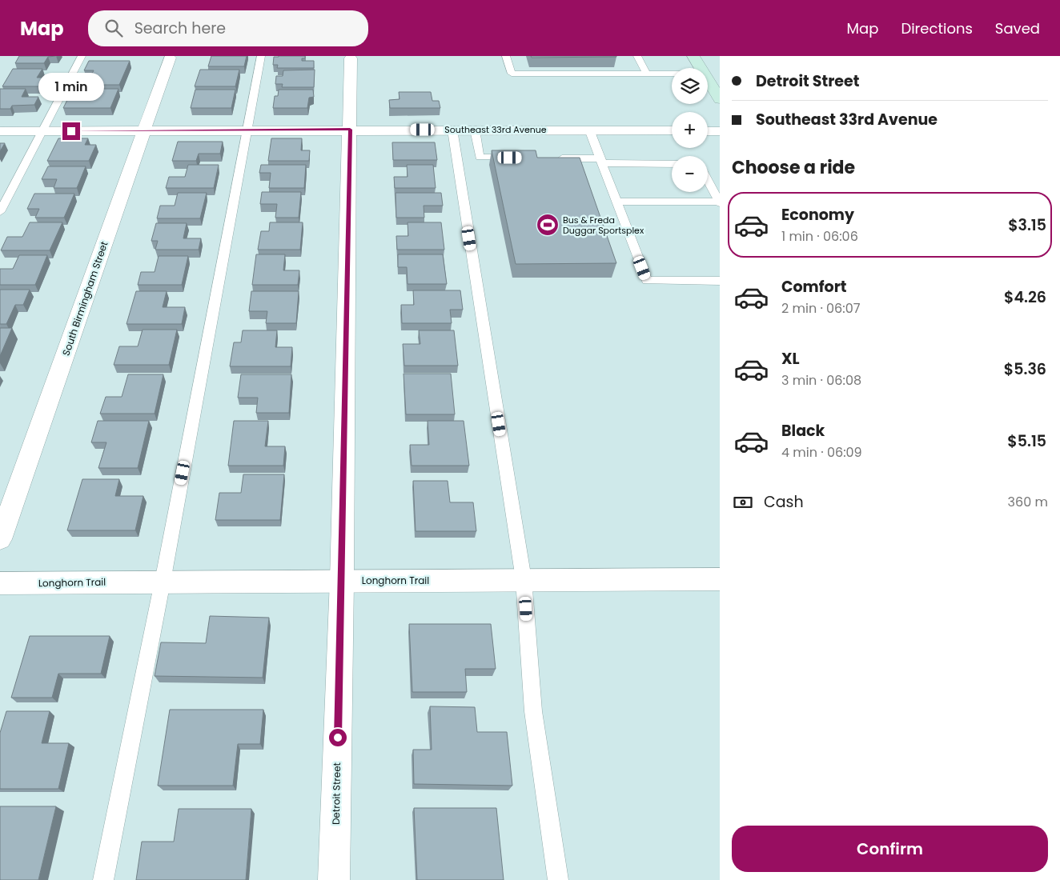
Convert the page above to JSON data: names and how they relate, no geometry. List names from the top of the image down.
{
  "streets": {
    "street": [
      "Southeast 33rd Avenue",
      "South Birmingham Street",
      "Longhorn Trail",
      "Detroit Street"
    ]
  },
  "crossings": [
    ["Southeast 33rd Avenue", "South Birmingham Street"],
    ["Southeast 33rd Avenue", "Detroit Street"],
    ["Longhorn Trail", "Detroit Street"]
  ],
  "places": {
    "sports": ["Bus & Freda Duggar Sportsplex"]
  },
  "page": {
    "header": "Map",
    "search": "Search here",
    "nav": ["Map", "Directions", "Saved"],
    "banner": ["Detroit Street", "Southeast 33rd Avenue"],
    "map_buttons": ["+", "−"],
    "bubble": "1 min",
    "heading": "Choose a ride",
    "list": [
      {
        "name": "Economy",
        "note": "1 min · 06:06",
        "value": "$3.15"
      },
      {
        "name": "Comfort",
        "note": "2 min · 06:07",
        "value": "$4.26"
      },
      {
        "name": "XL",
        "note": "3 min · 06:08",
        "value": "$5.36"
      },
      {
        "name": "Black",
        "note": "4 min · 06:09",
        "value": "$5.15"
      }
    ],
    "pay": ["Cash", "360 m"],
    "buttons": "Confirm"
  }
}
